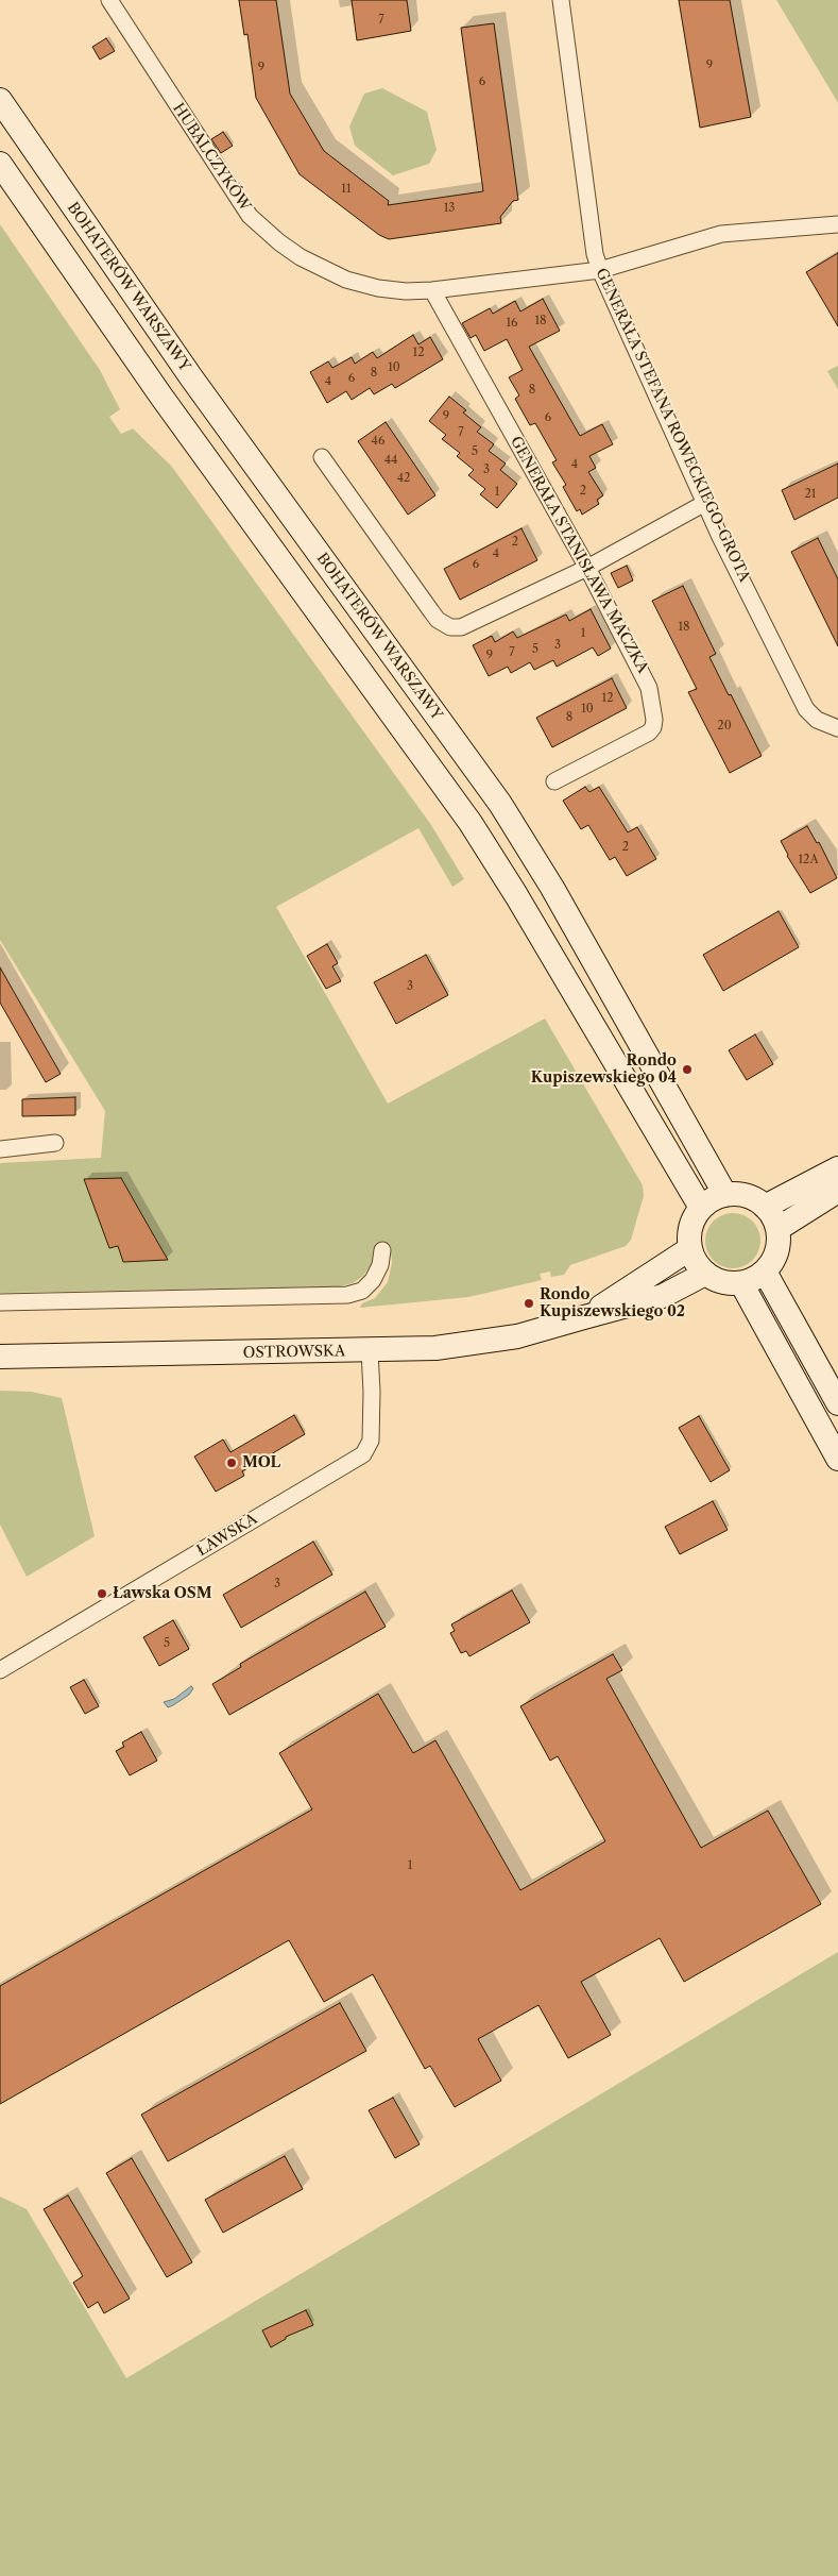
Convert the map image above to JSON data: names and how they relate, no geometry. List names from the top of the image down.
{
  "streets": {
    "main road": ["BOHATERÓW WARSZAWY", "OSTROWSKA"],
    "street": [
      "HUBALCZYKÓW",
      "GENERAŁA STEFANA ROWECKIEGO-GROTA",
      "GENERAŁA STANISŁAWA MACZKA",
      "ŁAWSKA"
    ]
  },
  "crossings": [
    ["HUBALCZYKÓW", "GENERAŁA STEFANA ROWECKIEGO-GROTA"],
    ["HUBALCZYKÓW", "GENERAŁA STANISŁAWA MACZKA"],
    ["BOHATERÓW WARSZAWY", "OSTROWSKA"],
    ["OSTROWSKA", "ŁAWSKA"]
  ],
  "places": [
    "Rondo Kupiszewskiego 04",
    "Rondo Kupiszewskiego 02",
    "MOL",
    "Ławska OSM"
  ],
  "house_numbers": [
    "7",
    "9",
    "9",
    "6",
    "11",
    "13",
    "18",
    "16",
    "12",
    "10",
    "8",
    "6",
    "4",
    "8",
    "9",
    "6",
    "7",
    "46",
    "5",
    "44",
    "4",
    "3",
    "42",
    "2",
    "1",
    "21",
    "2",
    "4",
    "6",
    "18",
    "1",
    "3",
    "5",
    "7",
    "9",
    "12",
    "10",
    "8",
    "20",
    "2",
    "12A",
    "3",
    "3",
    "5",
    "1"
  ]
}
